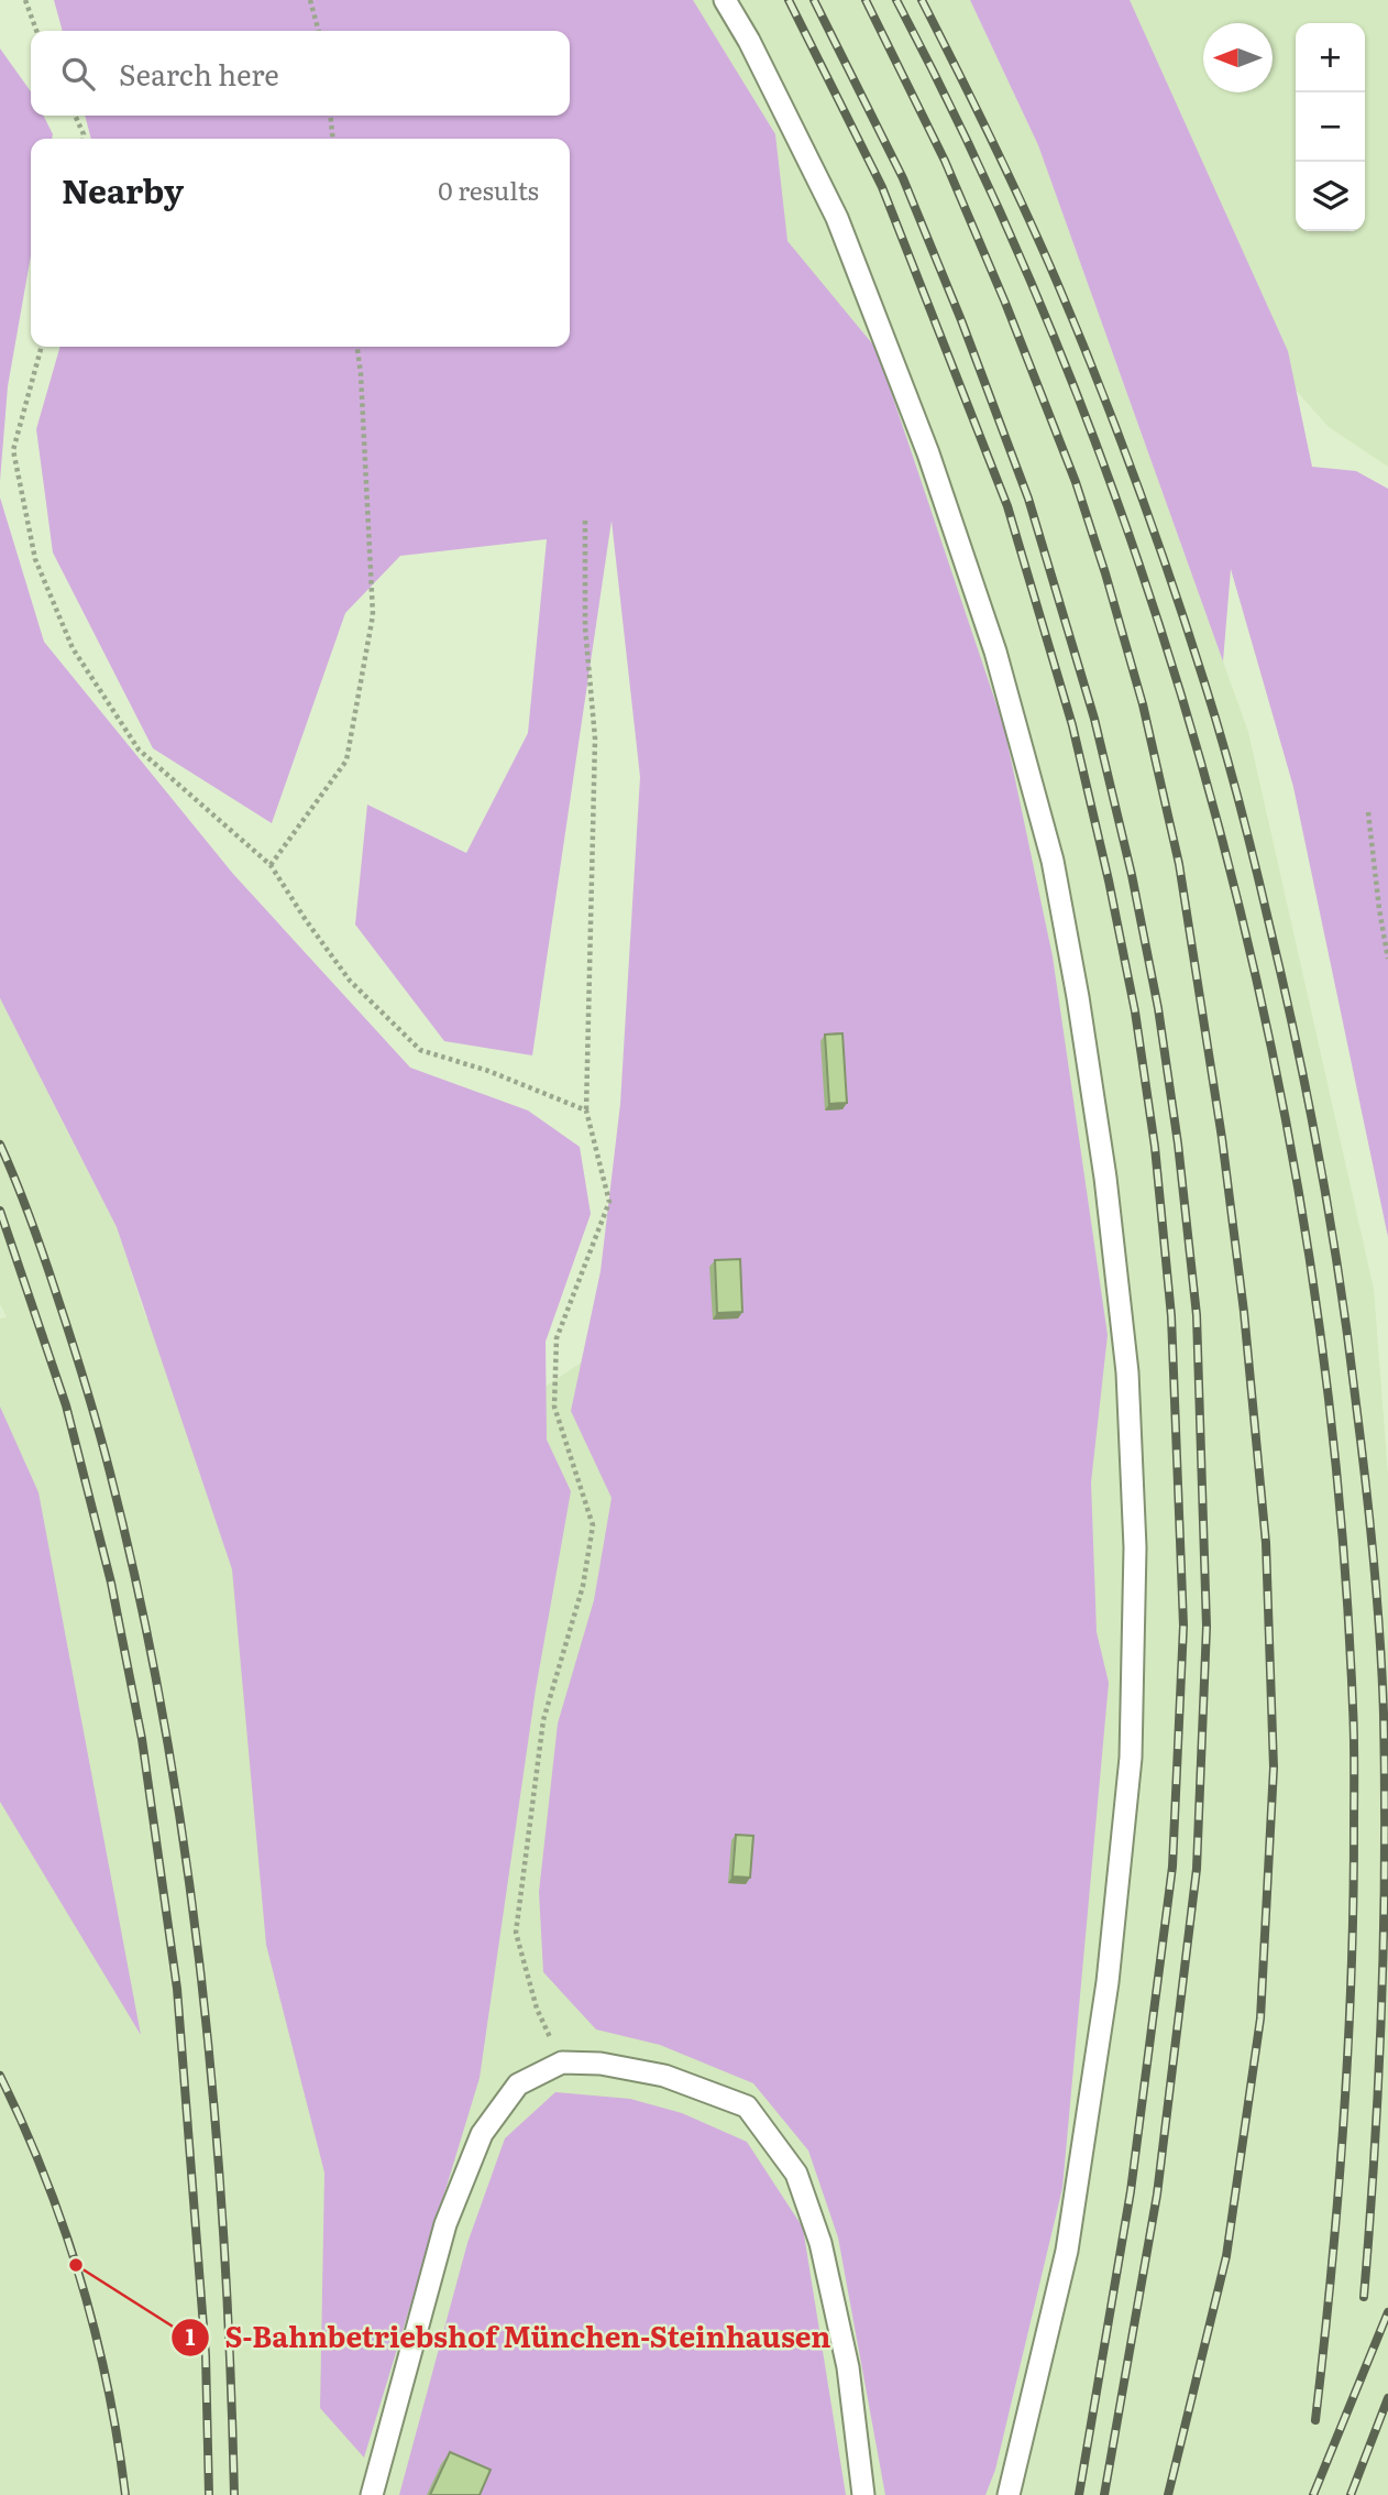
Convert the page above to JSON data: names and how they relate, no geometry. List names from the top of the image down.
{
  "places": ["S-Bahnbetriebshof München-Steinhausen"],
  "north": "left",
  "page": {
    "map_buttons": ["+", "−"],
    "search": "Search here",
    "heading": ["Nearby", "0 results"]
  }
}
